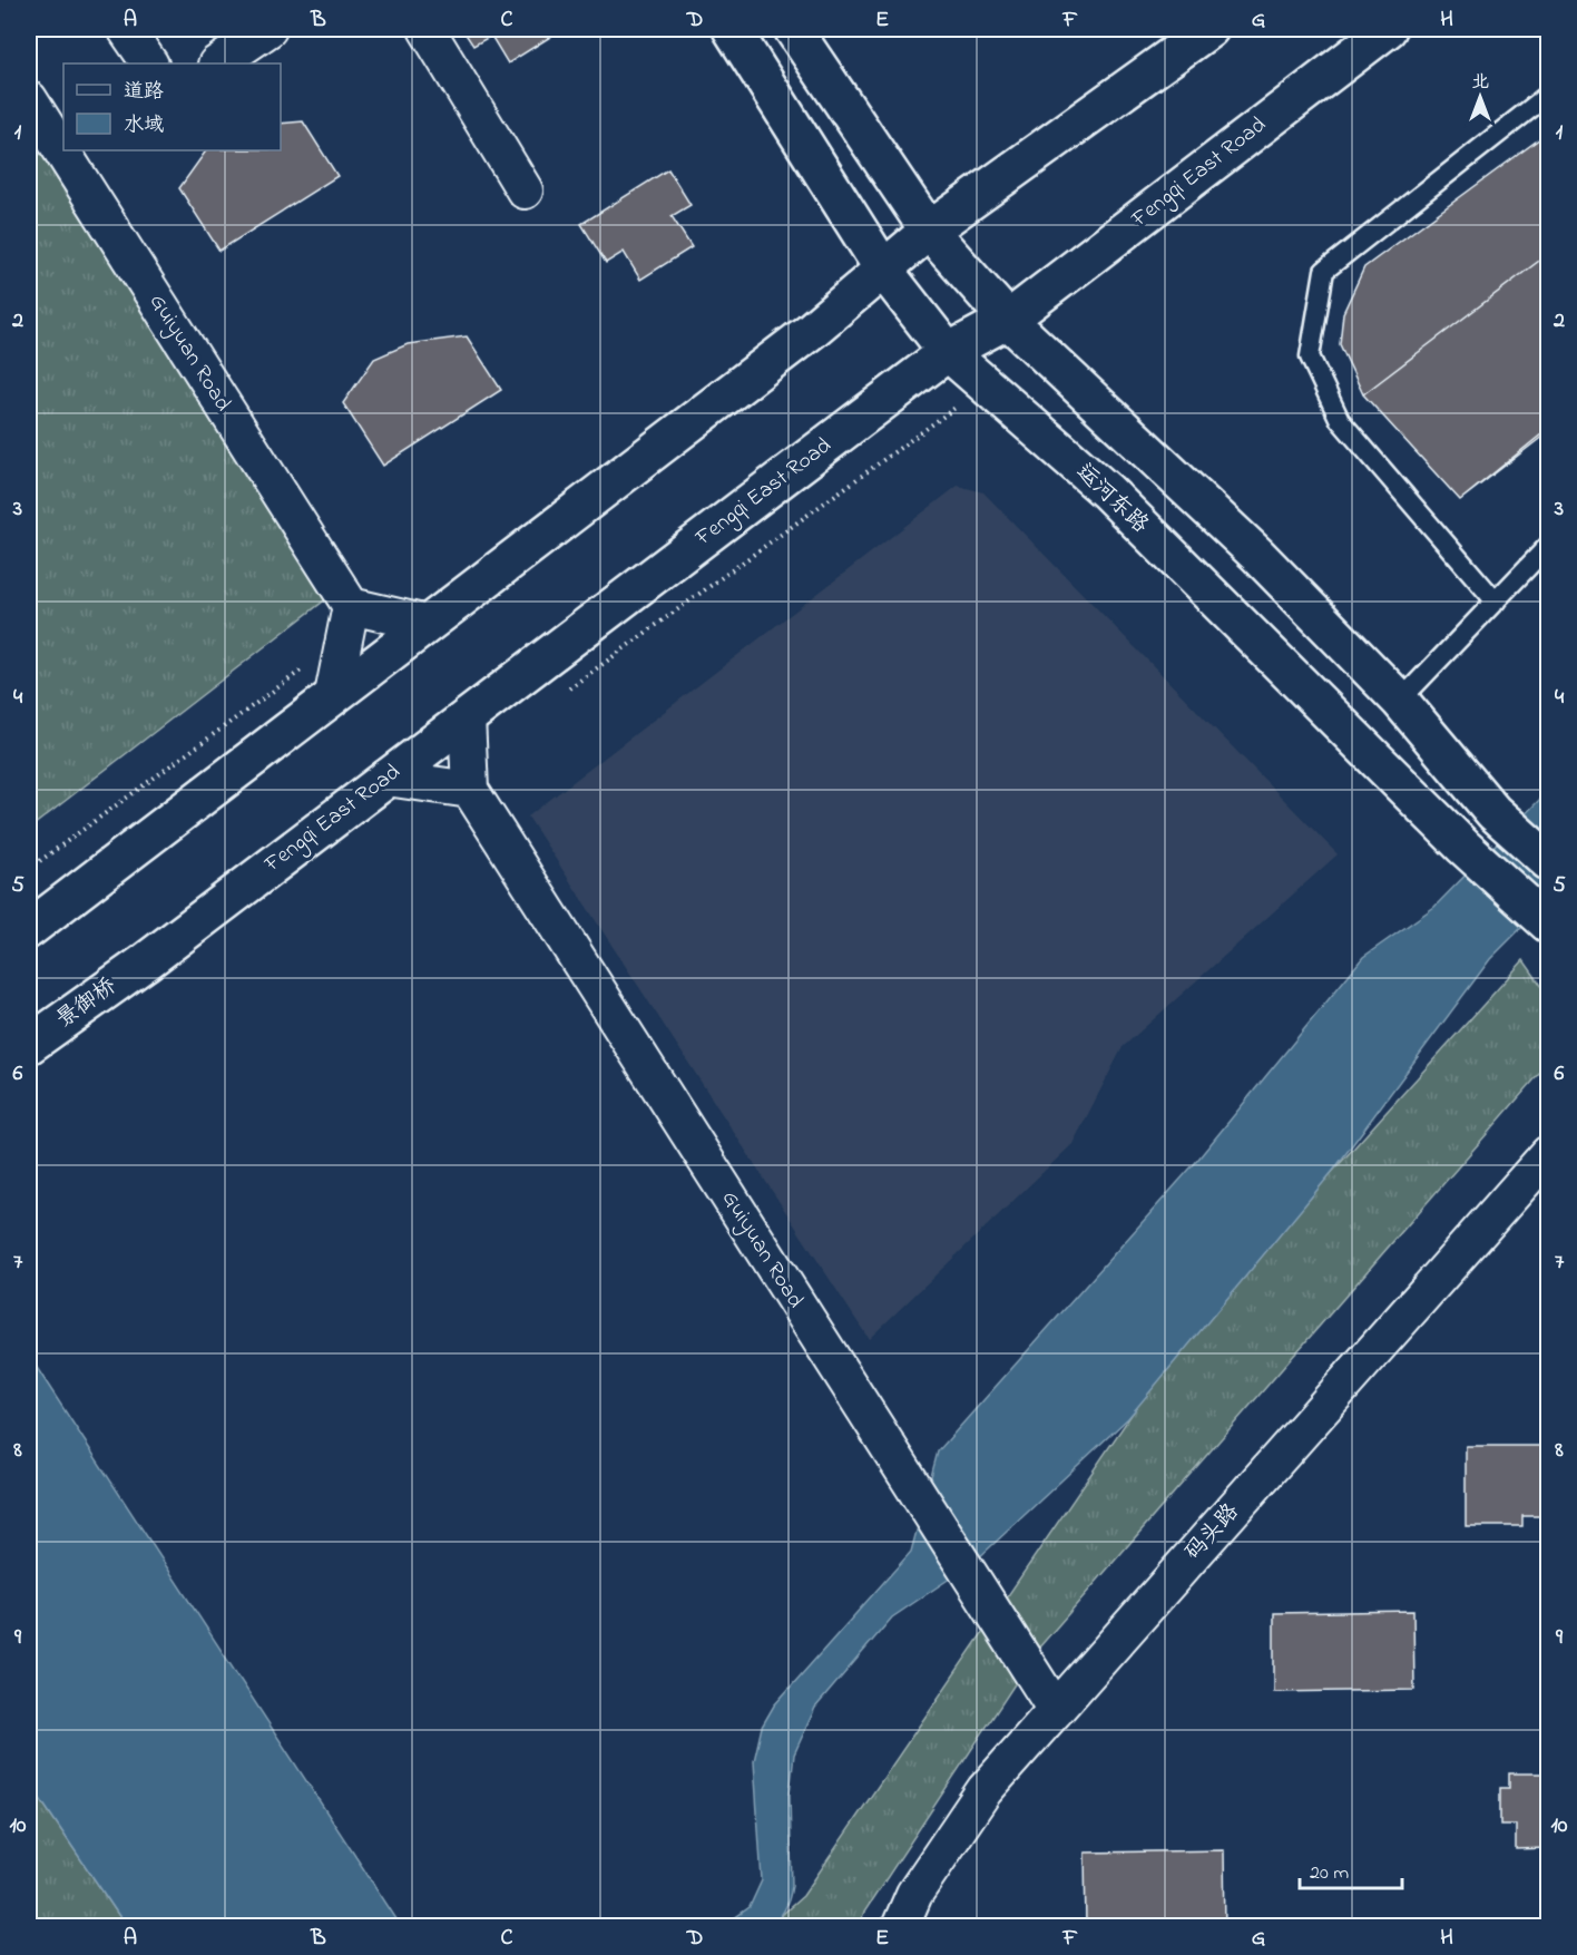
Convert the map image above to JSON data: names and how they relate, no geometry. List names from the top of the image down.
{
  "streets": {
    "main road": ["Fengqi East Road", "运河东路", "景御桥"],
    "street": ["Guiyuan Road", "码头路"]
  },
  "crossings": [
    ["Fengqi East Road", "Guiyuan Road"],
    ["Fengqi East Road", "运河东路"],
    ["Fengqi East Road", "景御桥"],
    ["Guiyuan Road", "码头路"]
  ],
  "legend": ["道路", "水域"],
  "scale_bar": "20 m",
  "north": "top",
  "grid": {
    "columns": [
      "A",
      "B",
      "C",
      "D",
      "E",
      "F",
      "G",
      "H"
    ],
    "rows": [
      "1",
      "2",
      "3",
      "4",
      "5",
      "6",
      "7",
      "8",
      "9",
      "10"
    ]
  }
}
